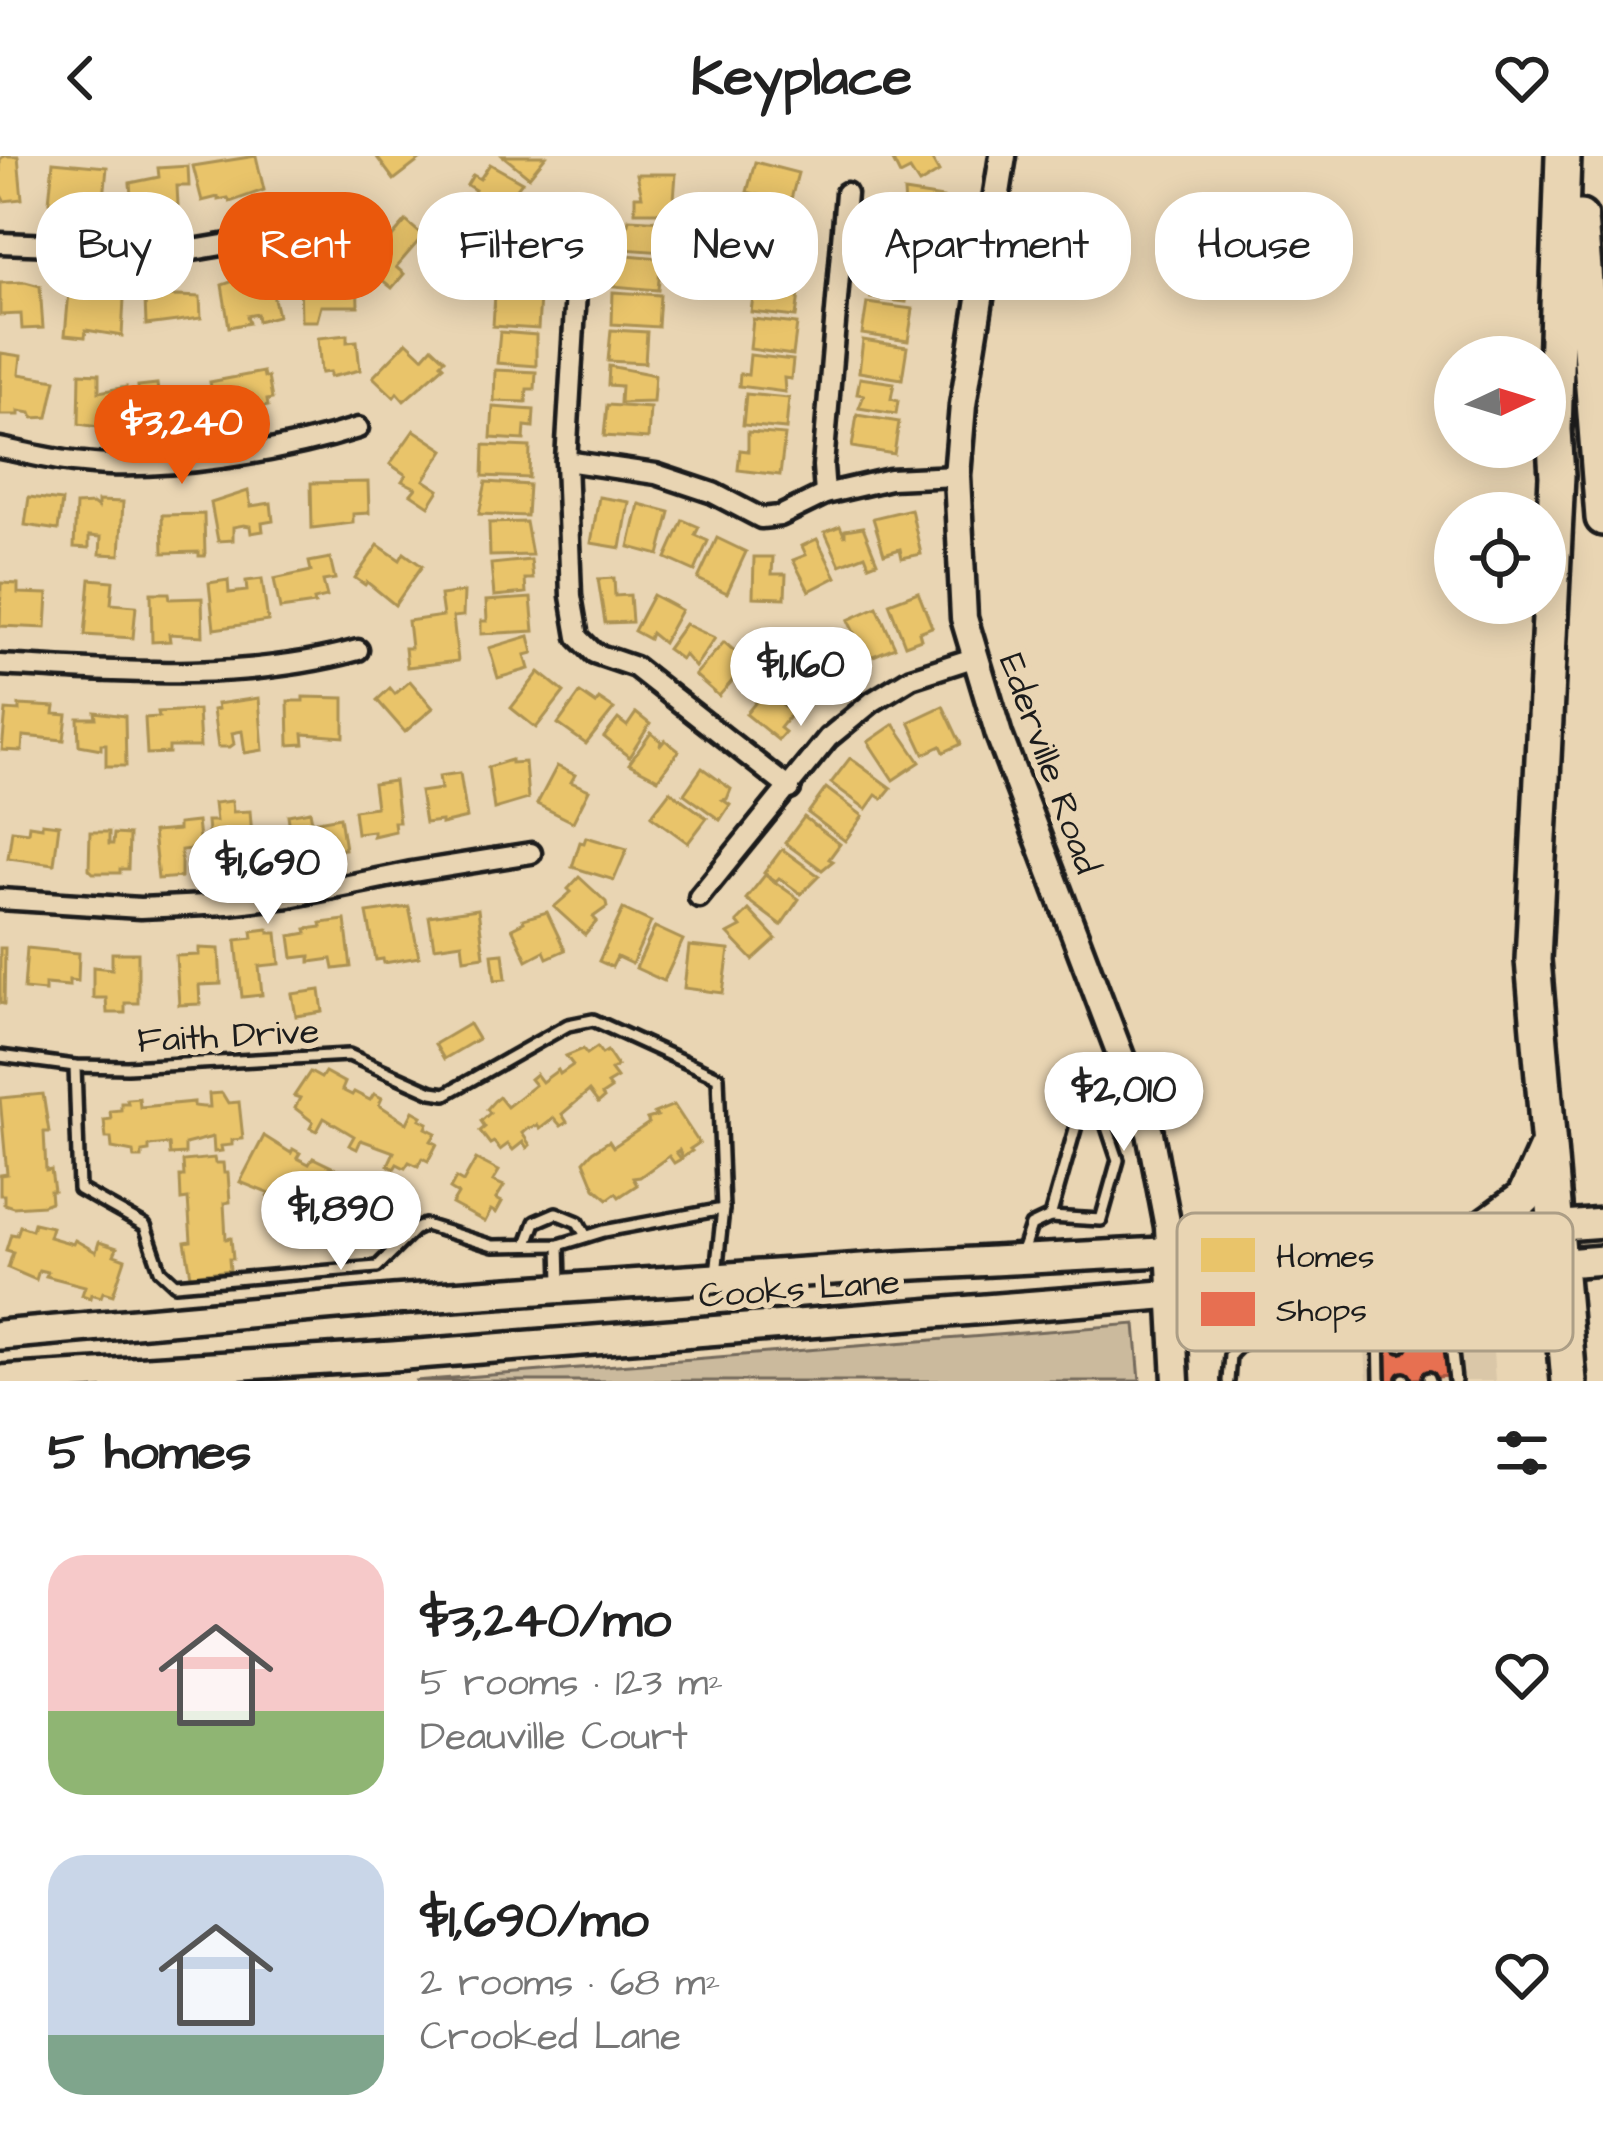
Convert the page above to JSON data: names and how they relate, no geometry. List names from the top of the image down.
{
  "streets": {
    "main road": ["Cooks Lane"],
    "street": ["Ederville Road"],
    "lane": ["Faith Drive"]
  },
  "crossings": [
    ["Ederville Road", "Cooks Lane"],
    ["Faith Drive", "Cooks Lane"]
  ],
  "legend": ["Homes", "Shops"],
  "north": "right",
  "page": {
    "header": "Keyplace",
    "chip": [
      "Buy",
      "Rent",
      "Filters",
      "New",
      "Apartment",
      "House"
    ],
    "price": [
      "$3,240",
      "$1,160",
      "$1,690",
      "$2,010",
      "$1,890"
    ],
    "heading": "5 homes",
    "list": [
      {
        "name": "$3,240/mo",
        "note": "5 rooms · 123 m² · Deauville Court"
      },
      {
        "name": "$1,690/mo",
        "note": "2 rooms · 68 m² · Crooked Lane"
      }
    ]
  }
}
